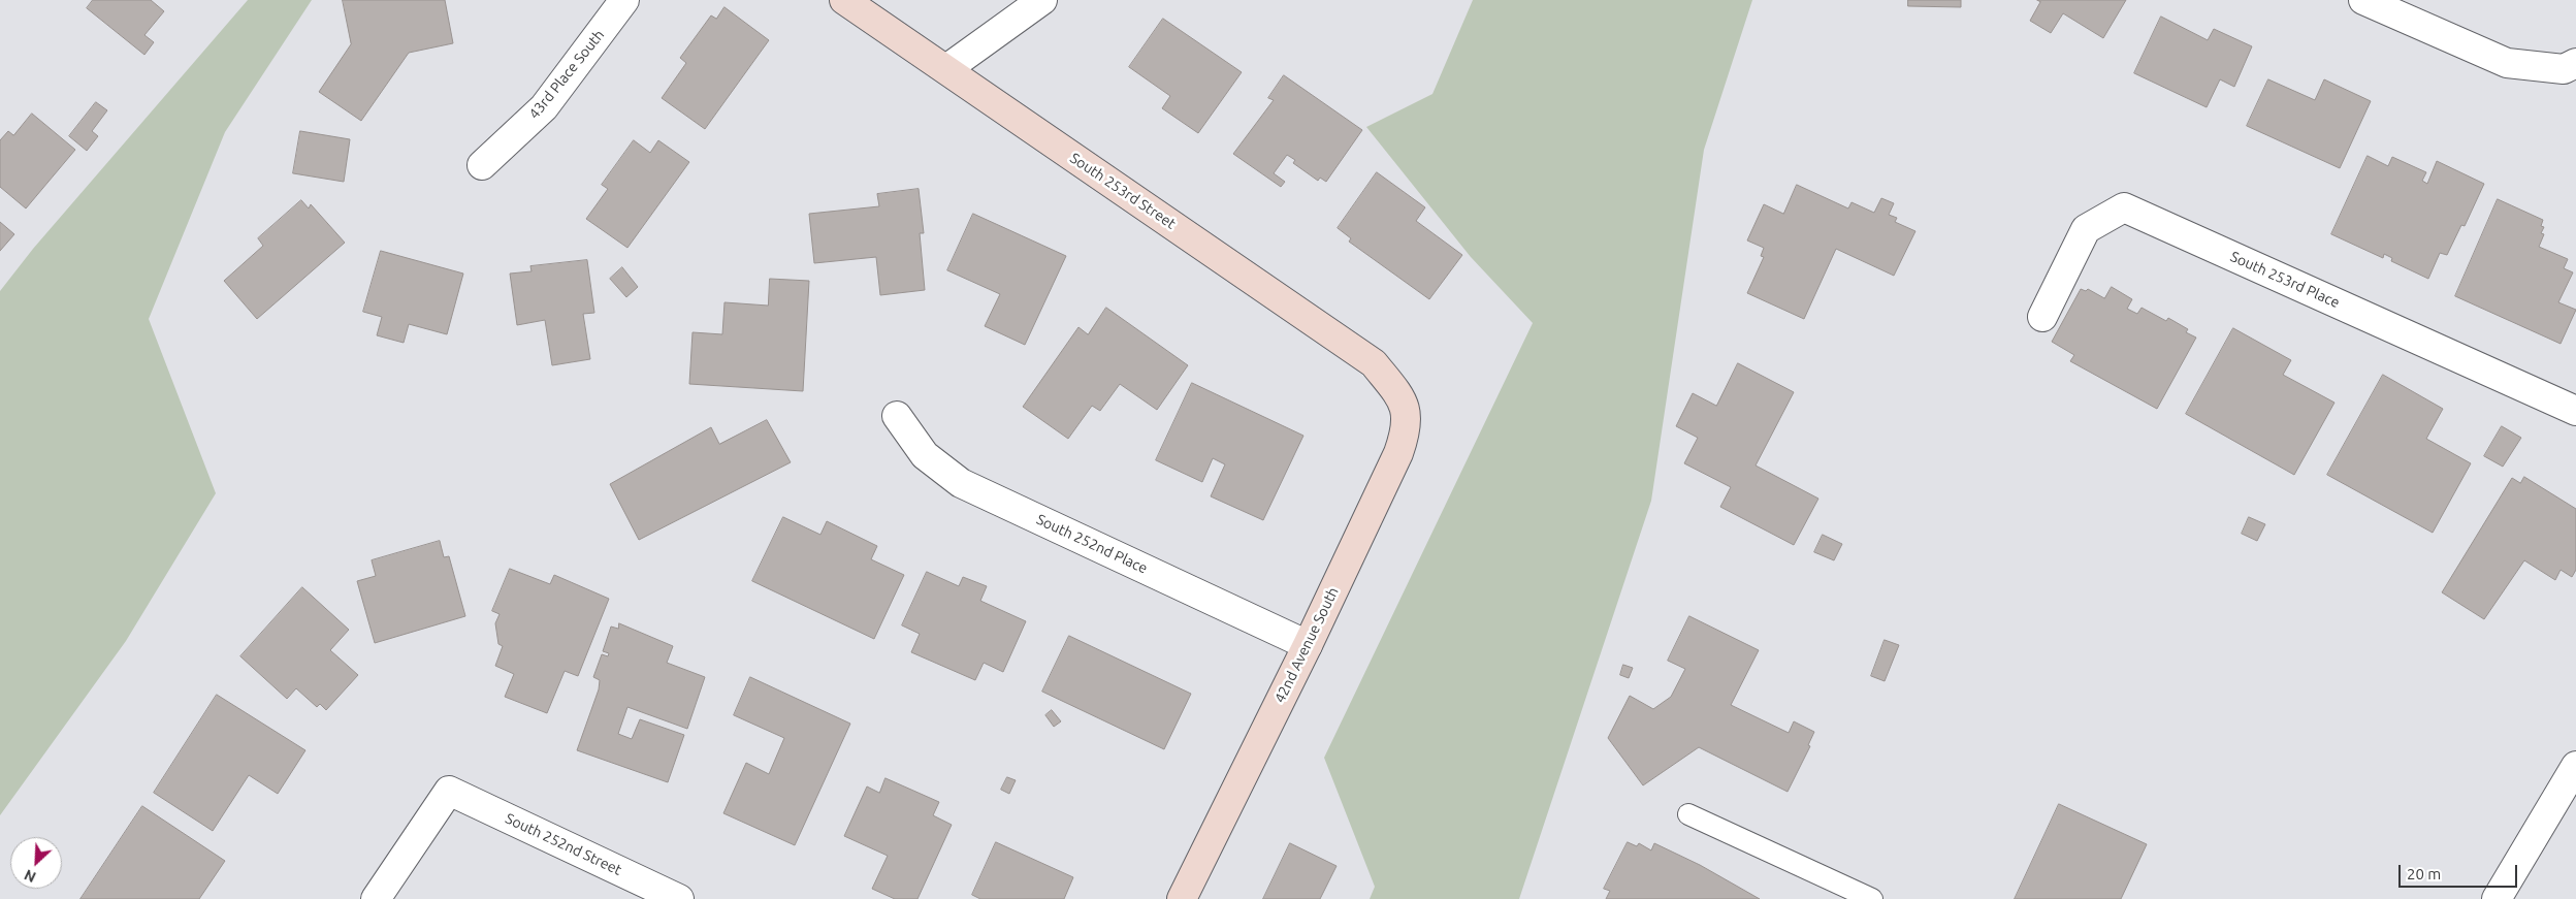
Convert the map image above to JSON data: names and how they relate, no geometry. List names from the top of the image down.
{
  "streets": {
    "street": [
      "43rd Place South",
      "South 253rd Street",
      "South 253rd Place",
      "South 252nd Place",
      "42nd Avenue South",
      "South 252nd Street"
    ]
  },
  "crossings": [
    ["South 253rd Street", "42nd Avenue South"],
    ["South 252nd Place", "42nd Avenue South"]
  ],
  "scale_bar": "20 m",
  "north": "bottom left"
}
